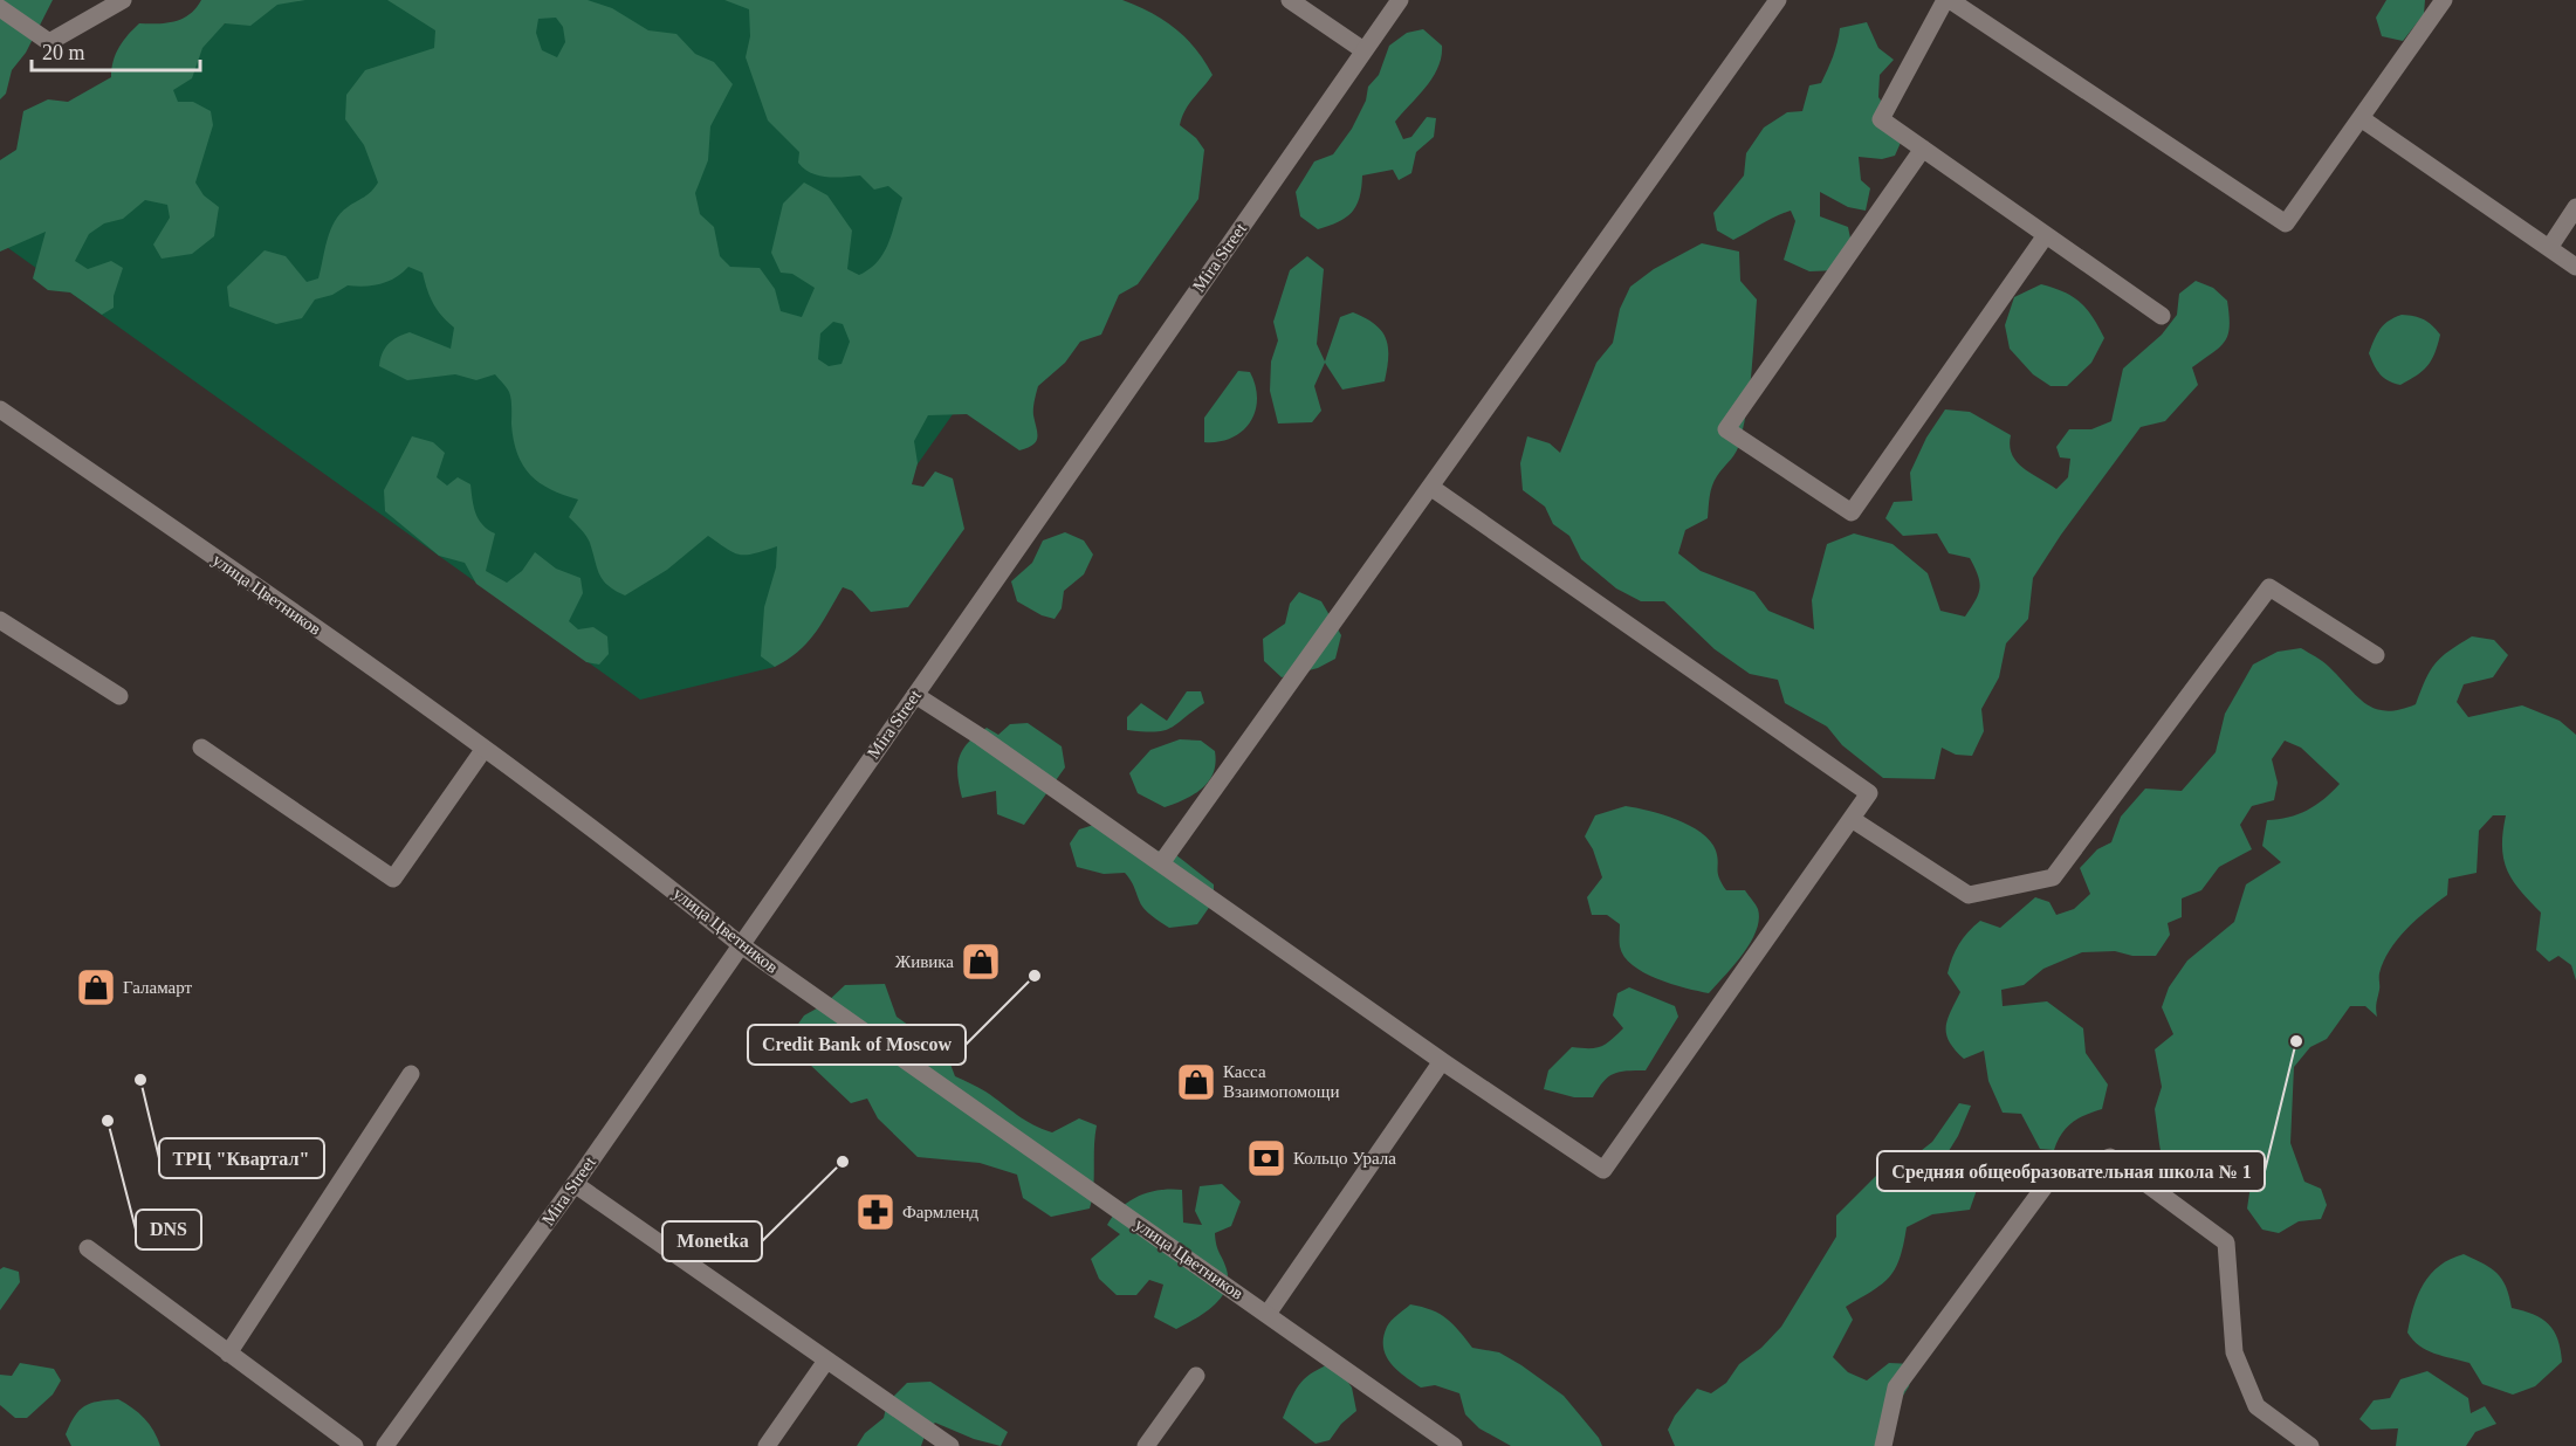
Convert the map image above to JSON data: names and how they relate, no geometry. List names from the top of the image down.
{
  "streets": {
    "street": ["Mira Street", "улица Цветников"]
  },
  "crossings": [
    ["Mira Street", "улица Цветников"]
  ],
  "places": {
    "shop": ["Живика", "Галамарт", "Касса Взаимопомощи"],
    "other": [
      "Credit Bank of Moscow",
      "Средняя общеобразовательная школа № 1",
      "ТРЦ \"Квартал\"",
      "DNS",
      "Monetka"
    ],
    "bank": ["Кольцо Урала"],
    "pharmacy": ["Фармленд"]
  },
  "scale_bar": "20 m"
}
